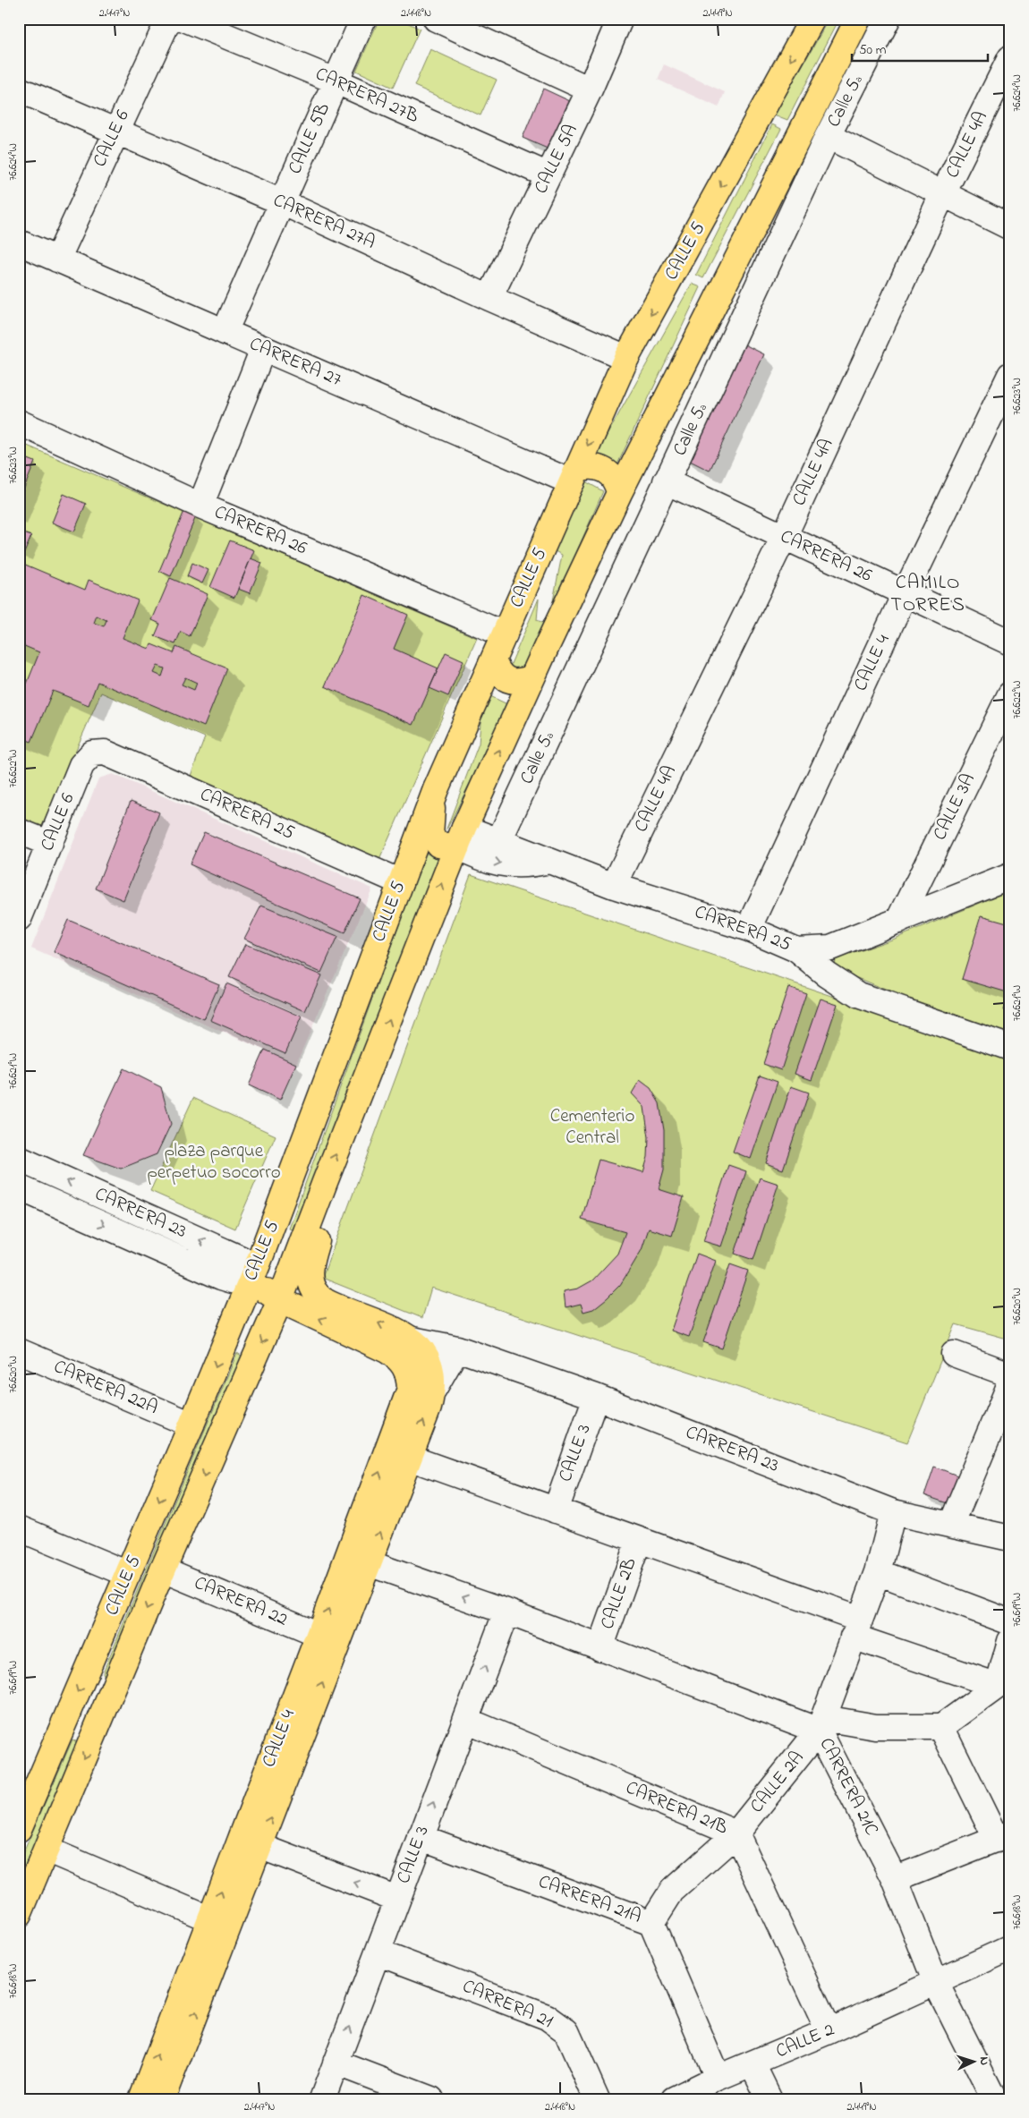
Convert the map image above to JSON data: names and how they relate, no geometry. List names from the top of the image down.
{
  "streets": {
    "main road": ["CALLE 5", "CALLE 4", "CARRERA 23"],
    "street": [
      "CARRERA 27B",
      "Calle 5ª",
      "CALLE 6",
      "CALLE 5B",
      "CALLE 4A",
      "CALLE 5A",
      "CARRERA 27A",
      "CARRERA 27",
      "CARRERA 26",
      "CALLE 3A",
      "CARRERA 25",
      "CARRERA 22A",
      "CALLE 3",
      "CALLE 2B",
      "CARRERA 22",
      "CALLE 2A",
      "CARRERA 21C",
      "CARRERA 21B",
      "CARRERA 21A",
      "CARRERA 21",
      "CALLE 2"
    ]
  },
  "crossings": [
    ["CARRERA 27B", "CALLE 5B"],
    ["CARRERA 27B", "CALLE 5A"],
    ["Calle 5ª", "CARRERA 26"],
    ["Calle 5ª", "CARRERA 25"],
    ["CALLE 6", "CARRERA 27A"],
    ["CALLE 6", "CARRERA 27"],
    ["CALLE 6", "CARRERA 25"],
    ["CALLE 5B", "CARRERA 27A"],
    ["CALLE 5B", "CARRERA 27"],
    ["CALLE 4A", "CARRERA 26"],
    ["CALLE 4A", "CARRERA 25"],
    ["CALLE 5A", "CARRERA 27A"],
    ["CARRERA 27A", "CALLE 5"],
    ["CALLE 5", "CARRERA 27"],
    ["CALLE 5", "CARRERA 26"],
    ["CALLE 5", "CALLE 4"],
    ["CALLE 5", "CARRERA 25"],
    ["CALLE 5", "CARRERA 23"],
    ["CALLE 5", "CARRERA 22A"],
    ["CALLE 5", "CARRERA 22"],
    ["CARRERA 26", "CALLE 4"],
    ["CALLE 4", "CARRERA 25"],
    ["CALLE 4", "CARRERA 23"],
    ["CALLE 4", "CARRERA 22"],
    ["CALLE 4", "CARRERA 21C"],
    ["CALLE 3A", "CARRERA 25"],
    ["CARRERA 23", "CALLE 3"],
    ["CARRERA 23", "CALLE 2A"],
    ["CALLE 3", "CARRERA 21C"],
    ["CALLE 3", "CARRERA 21B"],
    ["CALLE 3", "CARRERA 21A"],
    ["CALLE 3", "CARRERA 21"],
    ["CALLE 2B", "CARRERA 21C"],
    ["CALLE 2A", "CARRERA 21C"],
    ["CALLE 2A", "CARRERA 21B"],
    ["CALLE 2A", "CARRERA 21A"],
    ["CARRERA 21C", "CALLE 2"],
    ["CARRERA 21B", "CALLE 2"],
    ["CARRERA 21A", "CALLE 2"]
  ],
  "one_way": ["CALLE 4", "CALLE 3"],
  "districts": ["CAMILO TORRES"],
  "parks": ["Cementerio Central", "plaza parque perpetuo socorro"],
  "scale_bar": "50 m",
  "north": "right",
  "coordinates": [
    "2.447°N",
    "2.448°N",
    "2.449°N",
    "76.624°W",
    "76.623°W",
    "76.622°W",
    "76.621°W",
    "76.620°W",
    "76.619°W",
    "76.618°W"
  ]
}
